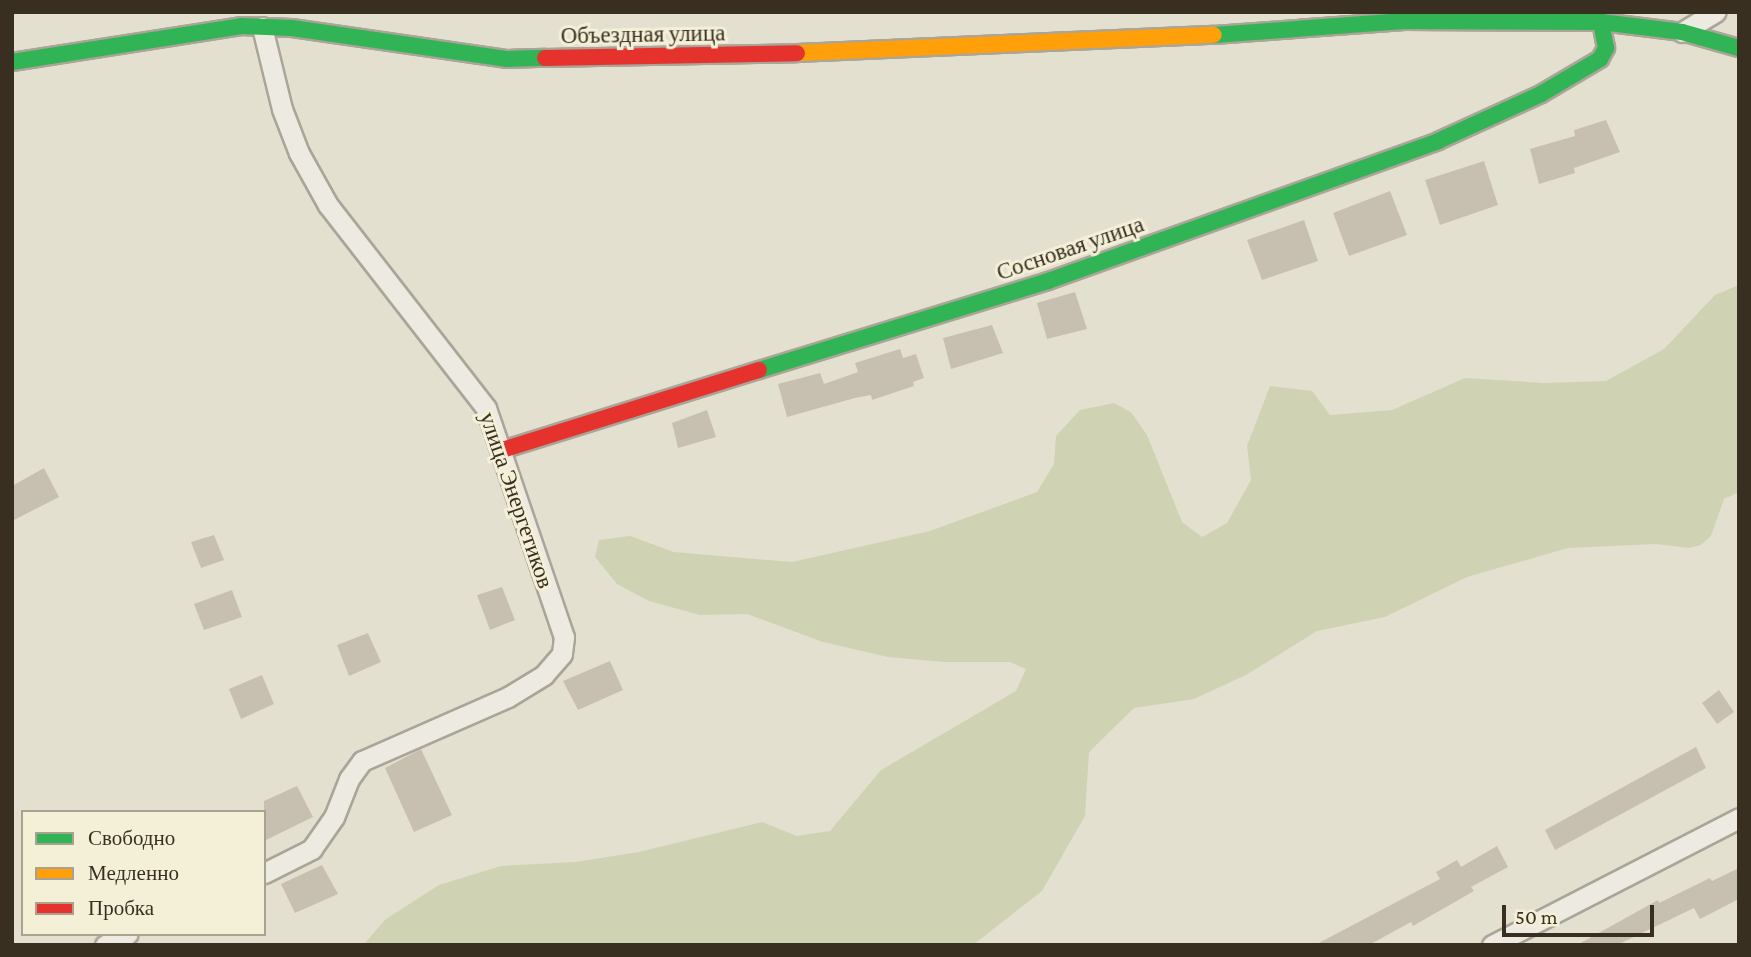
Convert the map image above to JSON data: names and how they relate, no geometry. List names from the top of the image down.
{
  "streets": {
    "main road": ["Объездная улица", "Сосновая улица"],
    "street": ["улица Энергетиков"]
  },
  "crossings": [
    ["Объездная улица", "Сосновая улица"],
    ["Объездная улица", "улица Энергетиков"],
    ["Сосновая улица", "улица Энергетиков"]
  ],
  "legend": ["Свободно", "Медленно", "Пробка"],
  "scale_bar": "50 m"
}
